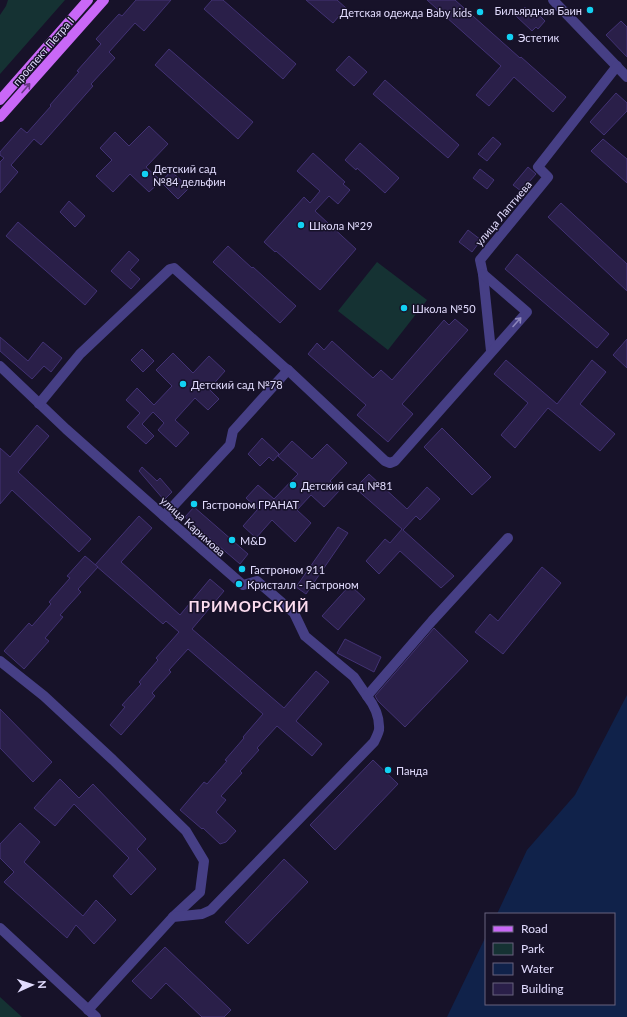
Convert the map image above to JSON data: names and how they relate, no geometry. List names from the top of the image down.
{
  "streets": {
    "main road": ["проспект Петра I"],
    "street": ["улица Лаптиева", "улица Каримова"]
  },
  "districts": ["ПРИМОРСКИЙ"],
  "places": [
    "Бильярдная Баин",
    "Детская одежда Baby kids",
    "Эстетик",
    "Детский сад №84 дельфин",
    "Школа №29",
    "Школа №50",
    "Детский сад №78",
    "Детский сад №81",
    "Гастроном ГРАНАТ",
    "M&D",
    "Гастроном 911",
    "Кристалл - Гастроном",
    "Панда"
  ],
  "legend": [
    "Road",
    "Park",
    "Water",
    "Building"
  ],
  "north": "right"
}
